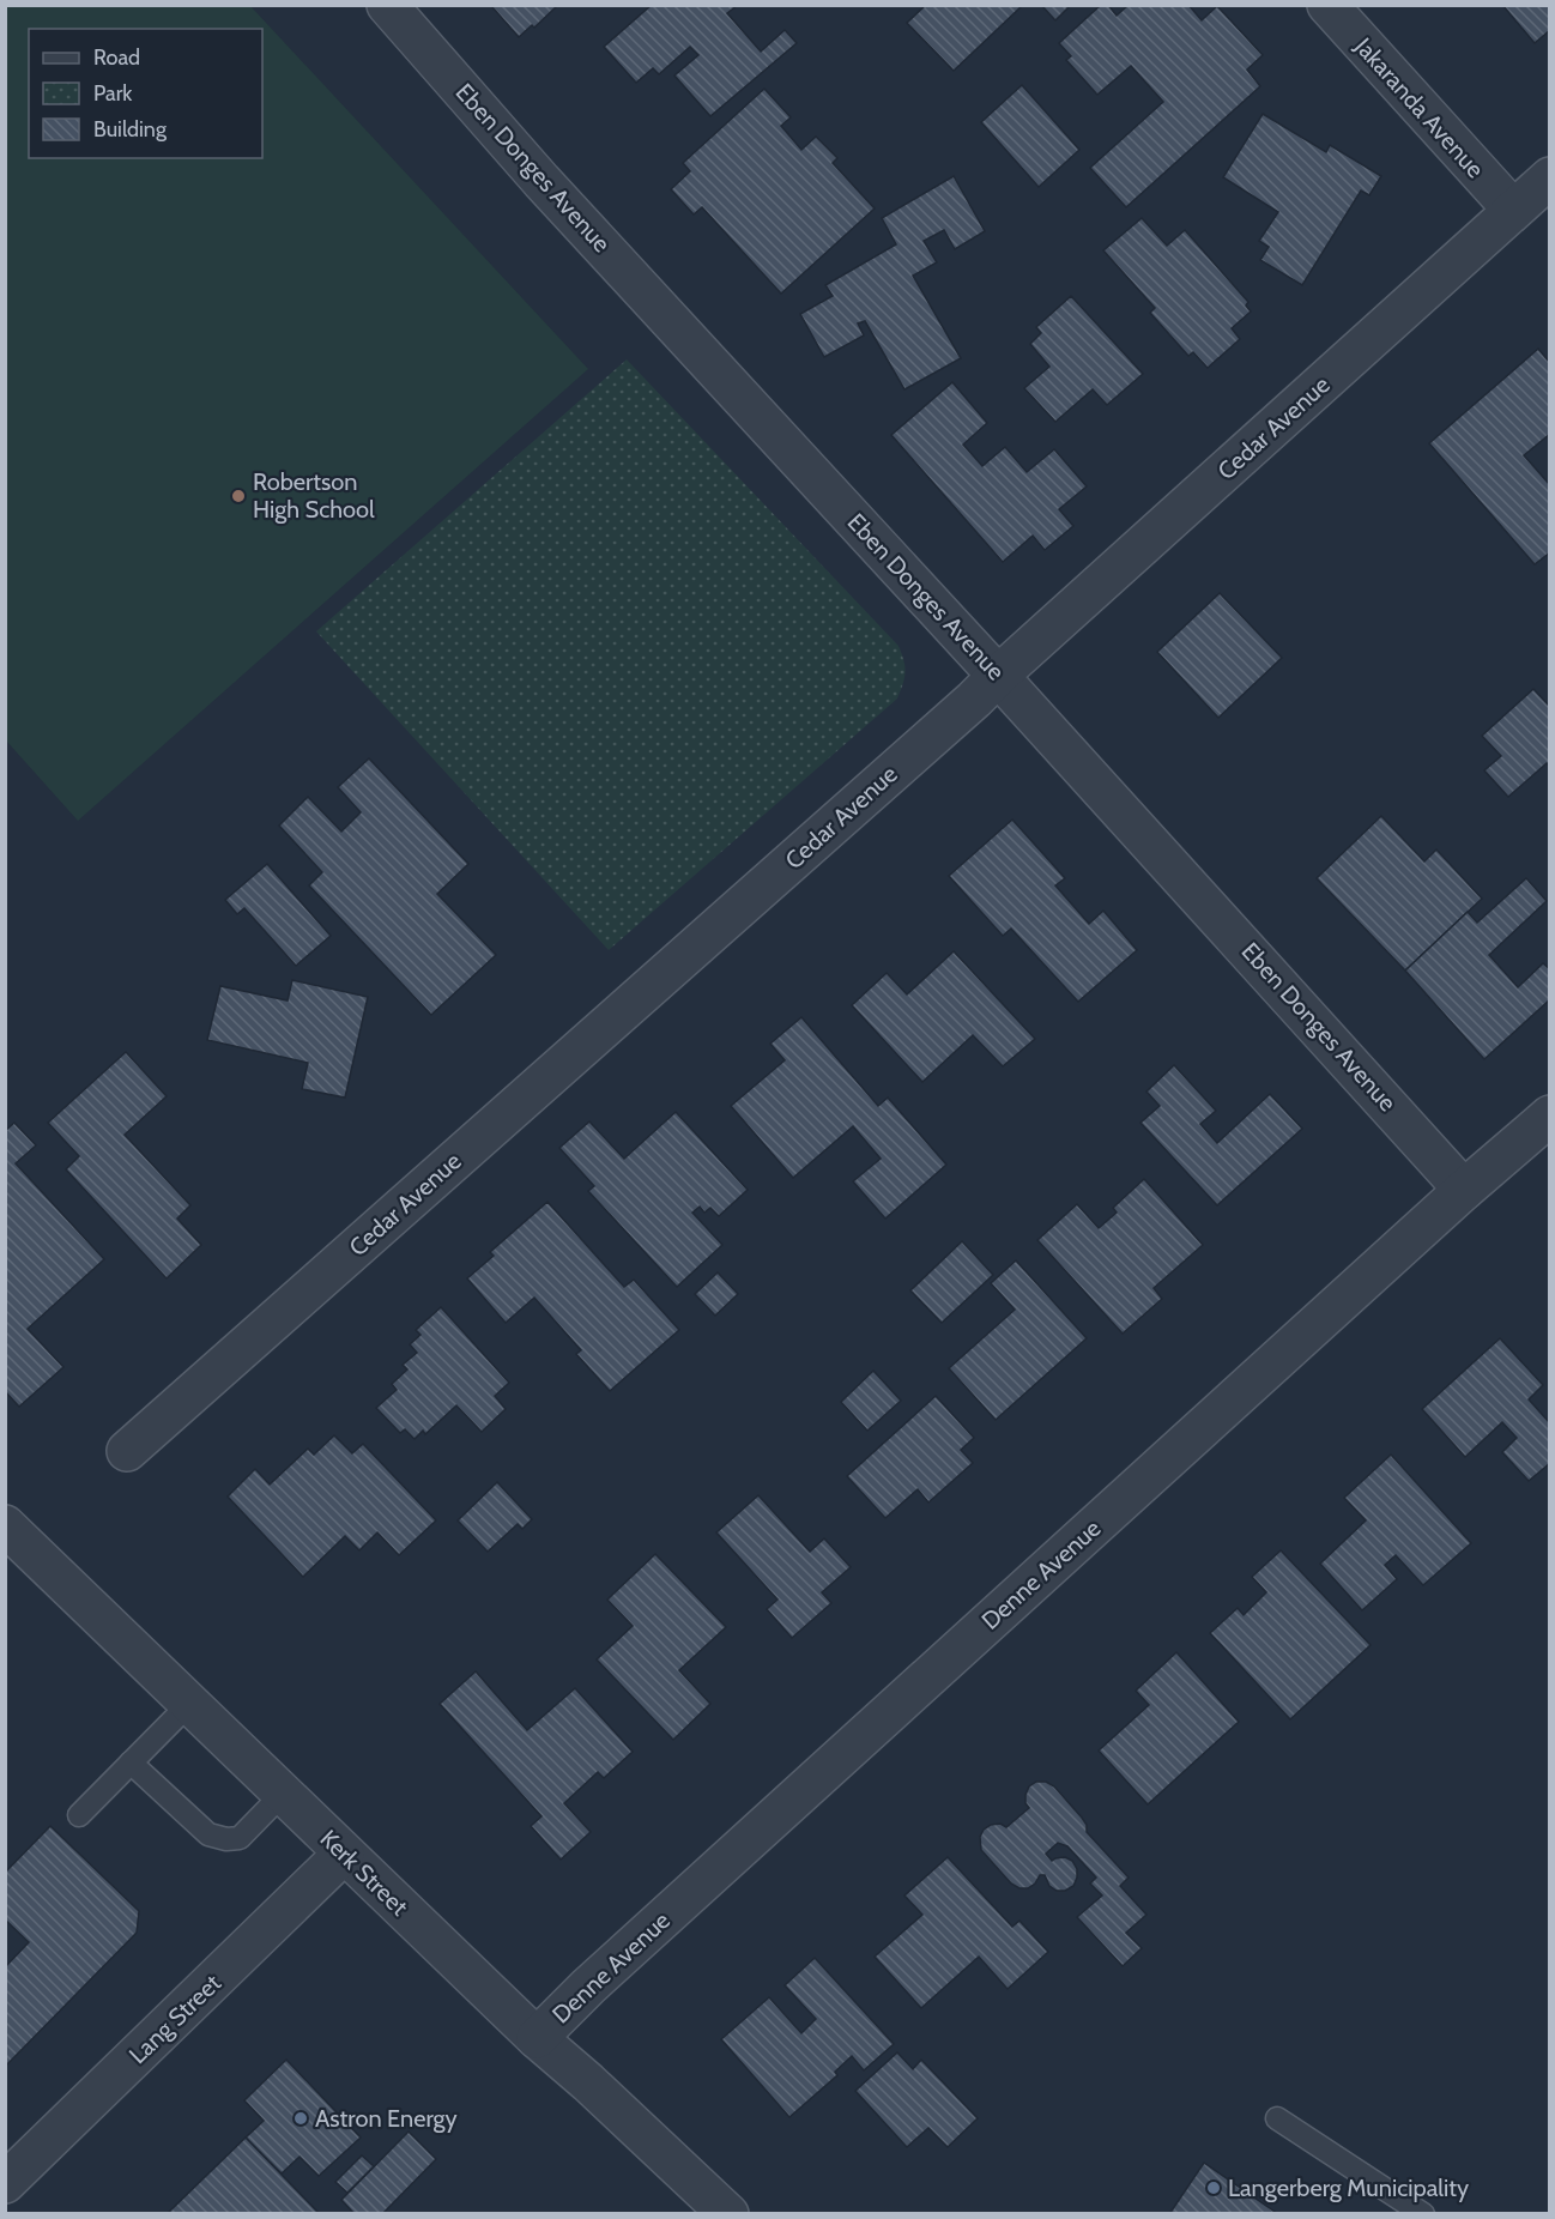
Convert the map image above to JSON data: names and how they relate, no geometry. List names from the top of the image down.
{
  "streets": {
    "street": [
      "Jakaranda Avenue",
      "Eben Donges Avenue",
      "Cedar Avenue",
      "Denne Avenue",
      "Kerk Street",
      "Lang Street"
    ]
  },
  "crossings": [
    ["Jakaranda Avenue", "Cedar Avenue"],
    ["Eben Donges Avenue", "Cedar Avenue"],
    ["Eben Donges Avenue", "Denne Avenue"],
    ["Denne Avenue", "Kerk Street"],
    ["Kerk Street", "Lang Street"]
  ],
  "places": ["Robertson High School", "Astron Energy", "Langerberg Municipality"],
  "legend": ["Road", "Park", "Building"]
}
